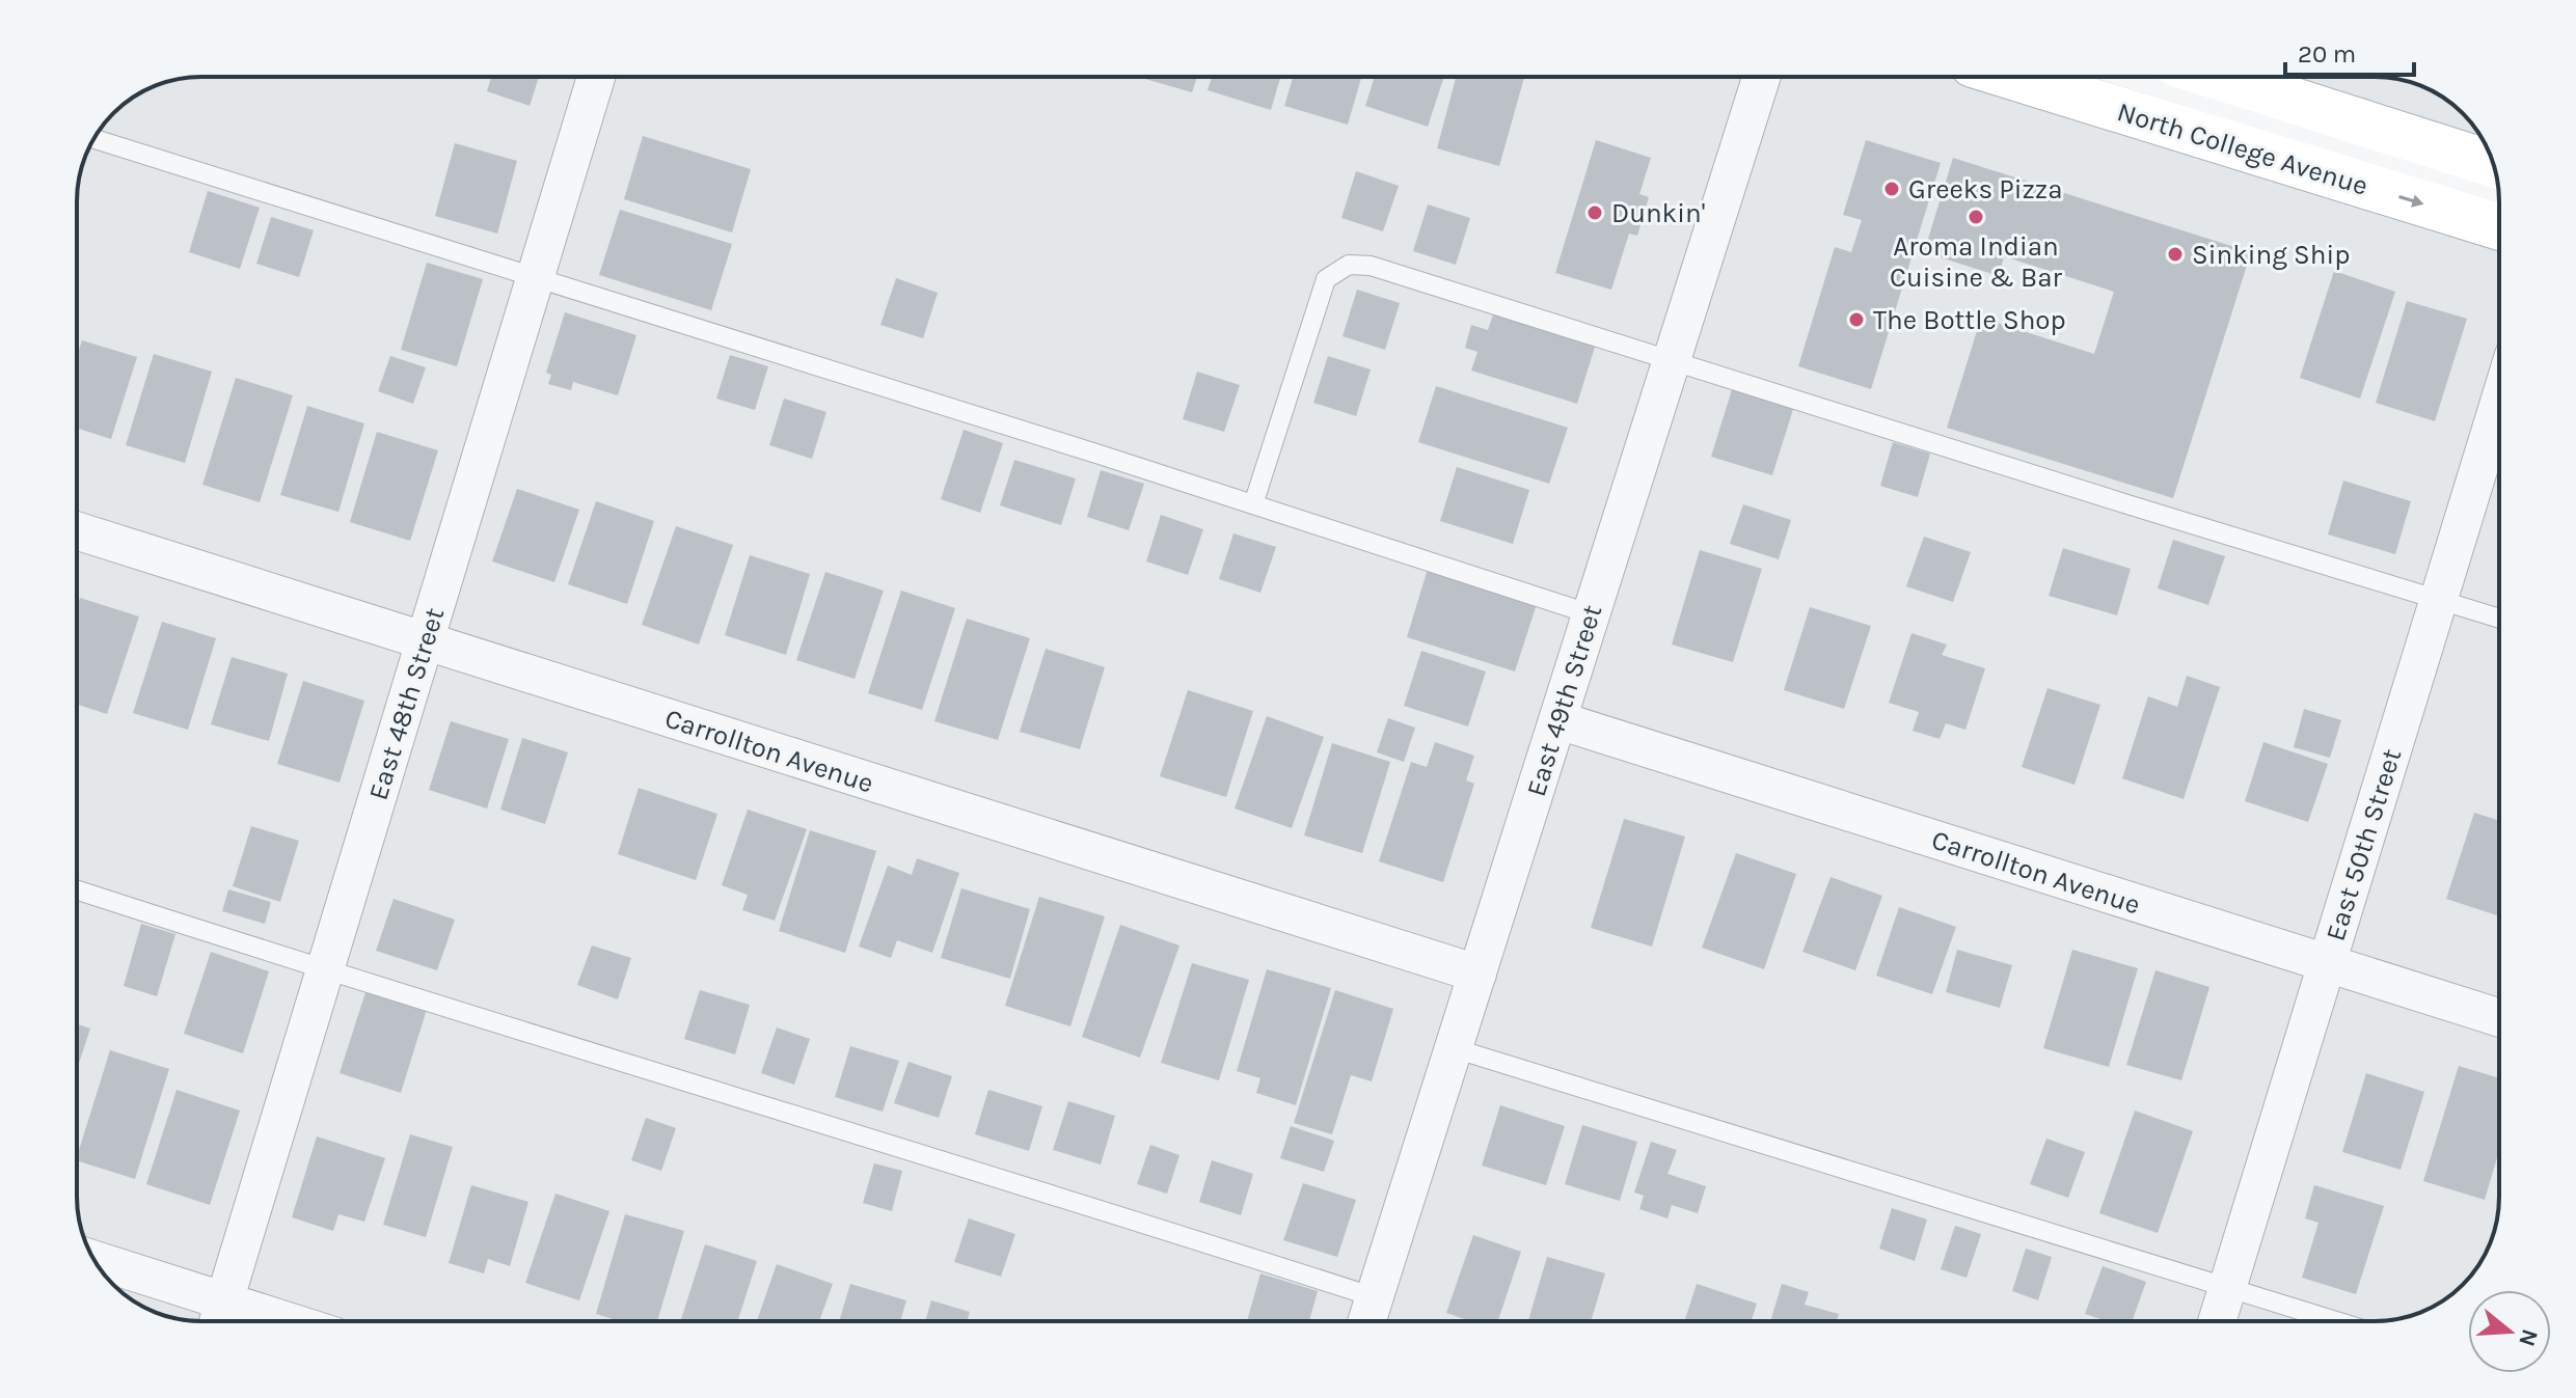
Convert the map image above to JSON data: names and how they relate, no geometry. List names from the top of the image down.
{
  "streets": {
    "main road": ["North College Avenue"],
    "street": [
      "East 49th Street",
      "East 48th Street",
      "Carrollton Avenue",
      "East 50th Street"
    ]
  },
  "crossings": [
    ["East 49th Street", "Carrollton Avenue"],
    ["East 48th Street", "Carrollton Avenue"],
    ["Carrollton Avenue", "East 50th Street"]
  ],
  "places": [
    "Greeks Pizza",
    "Dunkin'",
    "Aroma Indian Cuisine & Bar",
    "Sinking Ship",
    "The Bottle Shop"
  ],
  "scale_bar": "20 m",
  "north": "right"
}
